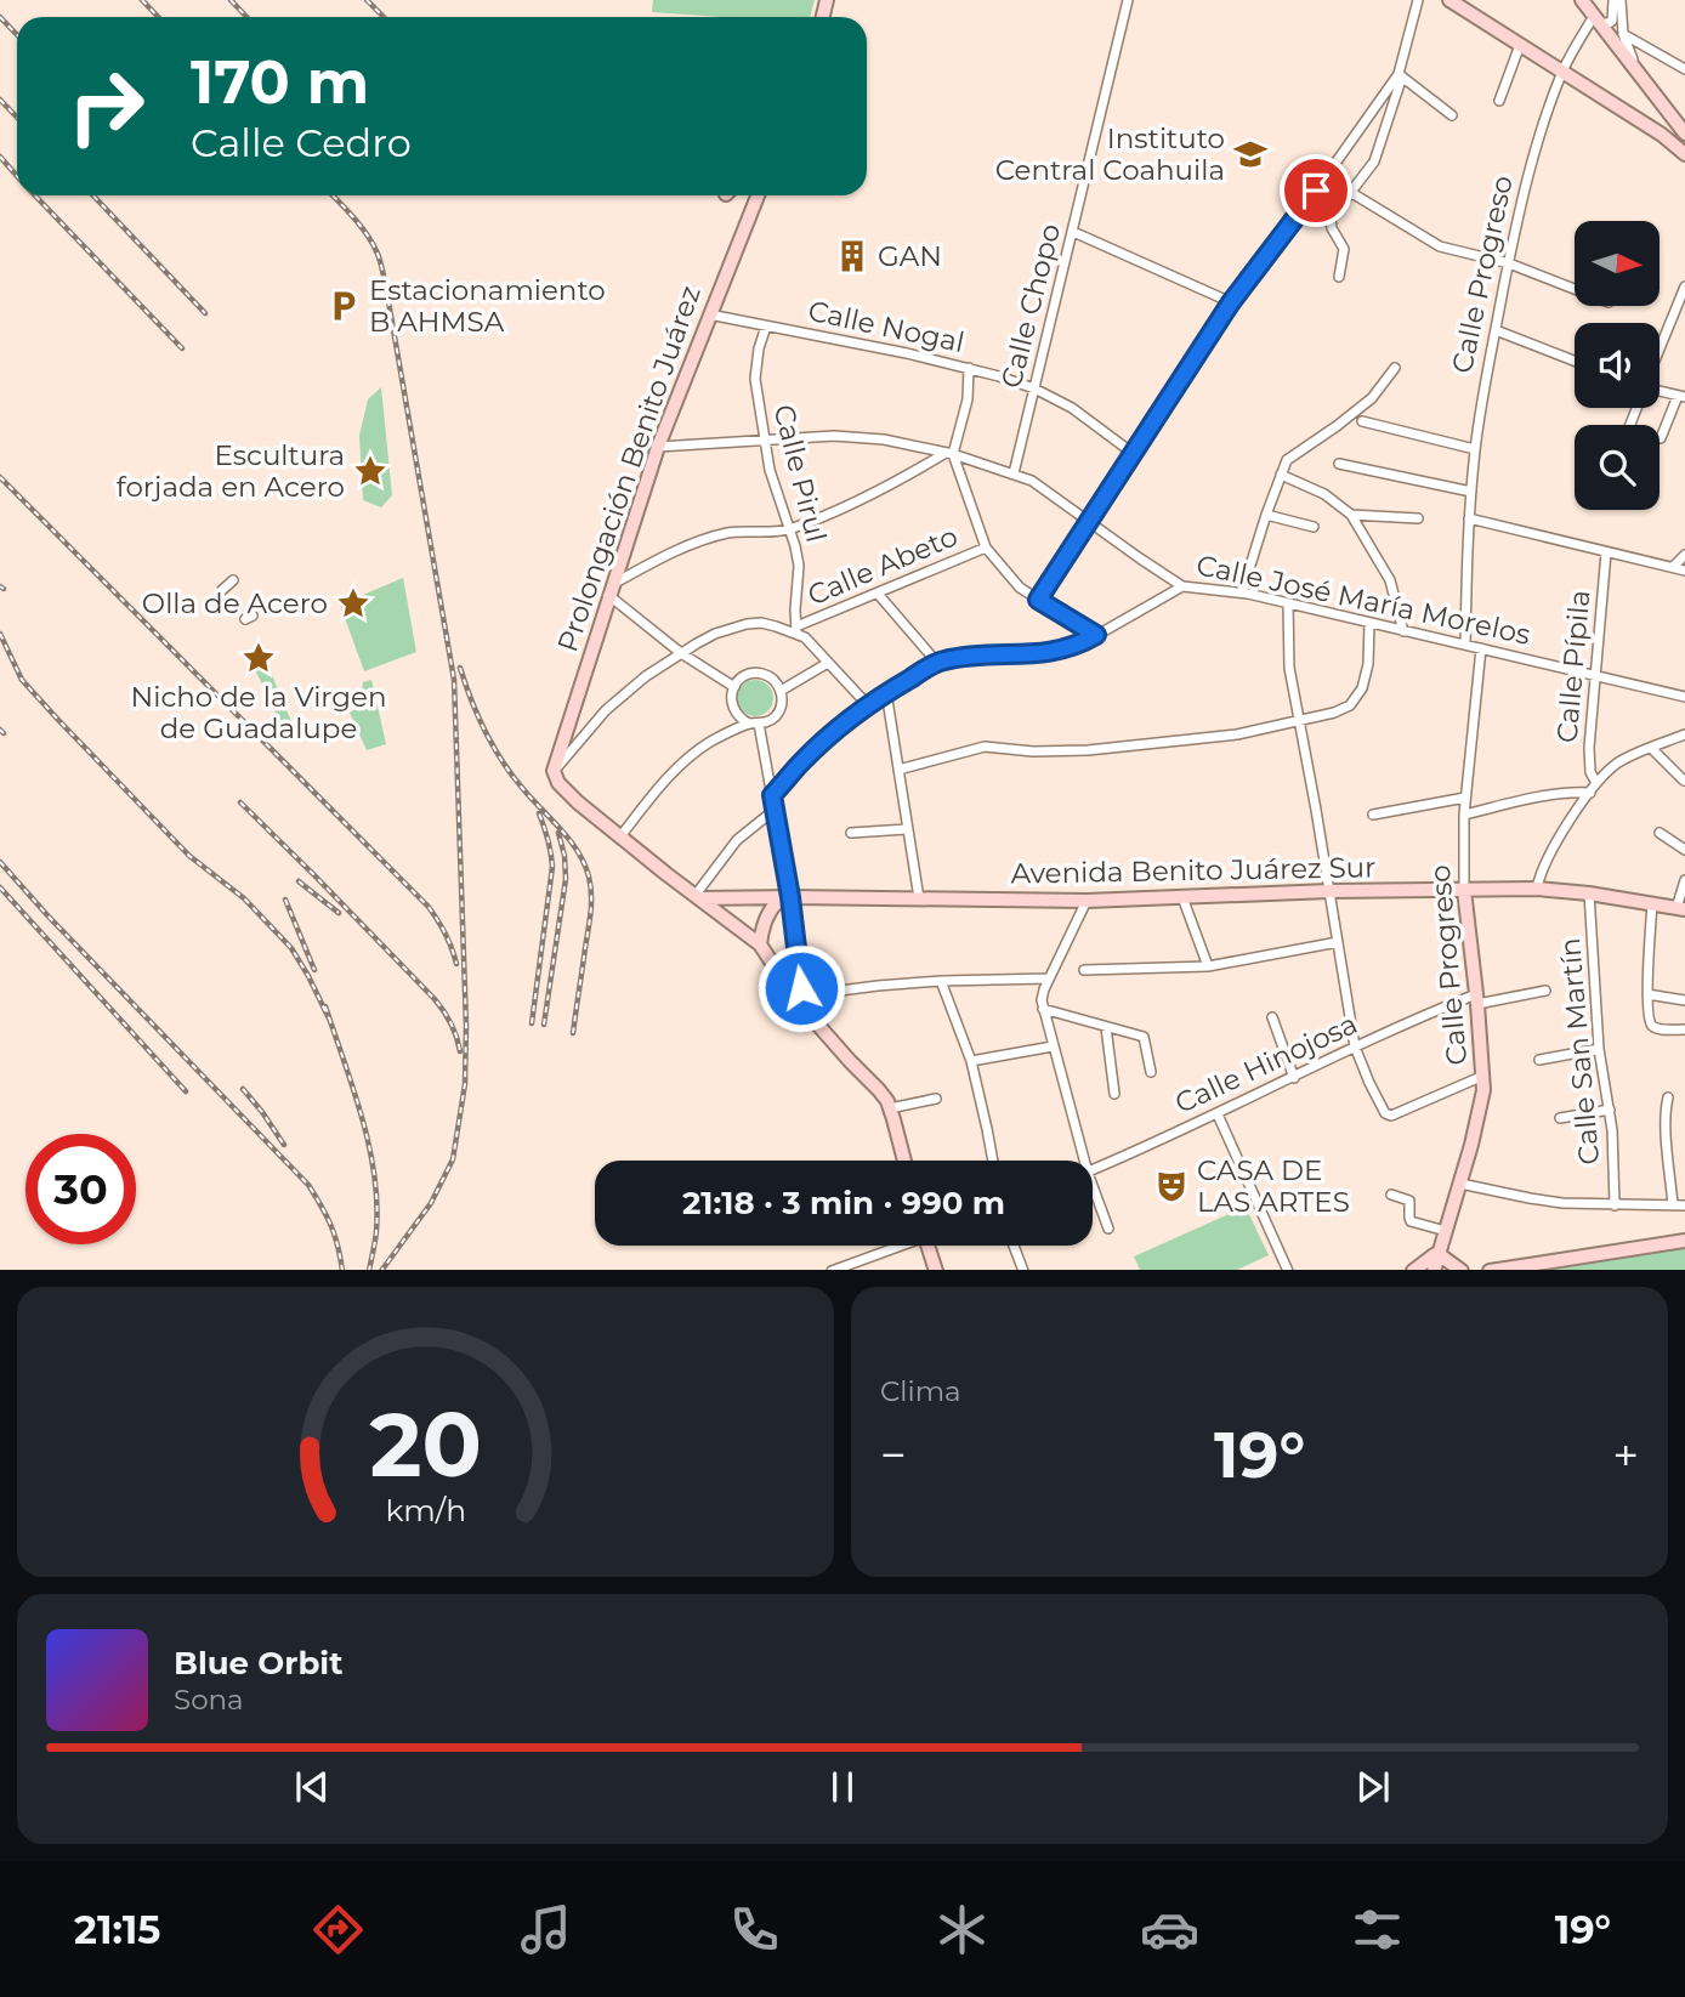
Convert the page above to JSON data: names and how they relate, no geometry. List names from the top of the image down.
{
  "streets": {
    "street": [
      "Calle Progreso",
      "Calle Chopo",
      "Calle Nogal",
      "Prolongación Benito Juárez",
      "Calle Pirul",
      "Calle Abeto",
      "Calle José María Morelos",
      "Calle Pípila",
      "Avenida Benito Juárez Sur",
      "Calle San Martín",
      "Calle Hinojosa"
    ]
  },
  "crossings": [
    ["Calle Progreso", "Calle José María Morelos"],
    ["Calle Progreso", "Avenida Benito Juárez Sur"],
    ["Calle Progreso", "Calle Hinojosa"],
    ["Calle Chopo", "Calle Nogal"],
    ["Calle Chopo", "Calle José María Morelos"],
    ["Calle Nogal", "Prolongación Benito Juárez"],
    ["Calle Nogal", "Calle Pirul"],
    ["Prolongación Benito Juárez", "Calle José María Morelos"],
    ["Calle Pirul", "Calle Abeto"],
    ["Calle Pirul", "Calle José María Morelos"],
    ["Calle José María Morelos", "Calle Pípila"],
    ["Avenida Benito Juárez Sur", "Calle San Martín"]
  ],
  "places": {
    "school or university": ["Instituto Central Coahuila"],
    "building": ["GAN"],
    "parking": ["Estacionamiento B AHMSA"],
    "place": ["Escultura forjada en Acero", "Olla de Acero", "Nicho de la Virgen de Guadalupe"],
    "theatre": ["CASA DE LAS ARTES"]
  },
  "north": "right",
  "page": {
    "turn": ["170 m", "Calle Cedro"],
    "limit": "30",
    "trip": "21:18 · 3 min · 990 m",
    "tile": "Clima",
    "heat": ["−", "19°", "+"],
    "song": ["Blue Orbit", "Sona"],
    "tabs": ["21:15", "19°"],
    "gauge": ["20", "km/h"]
  }
}
